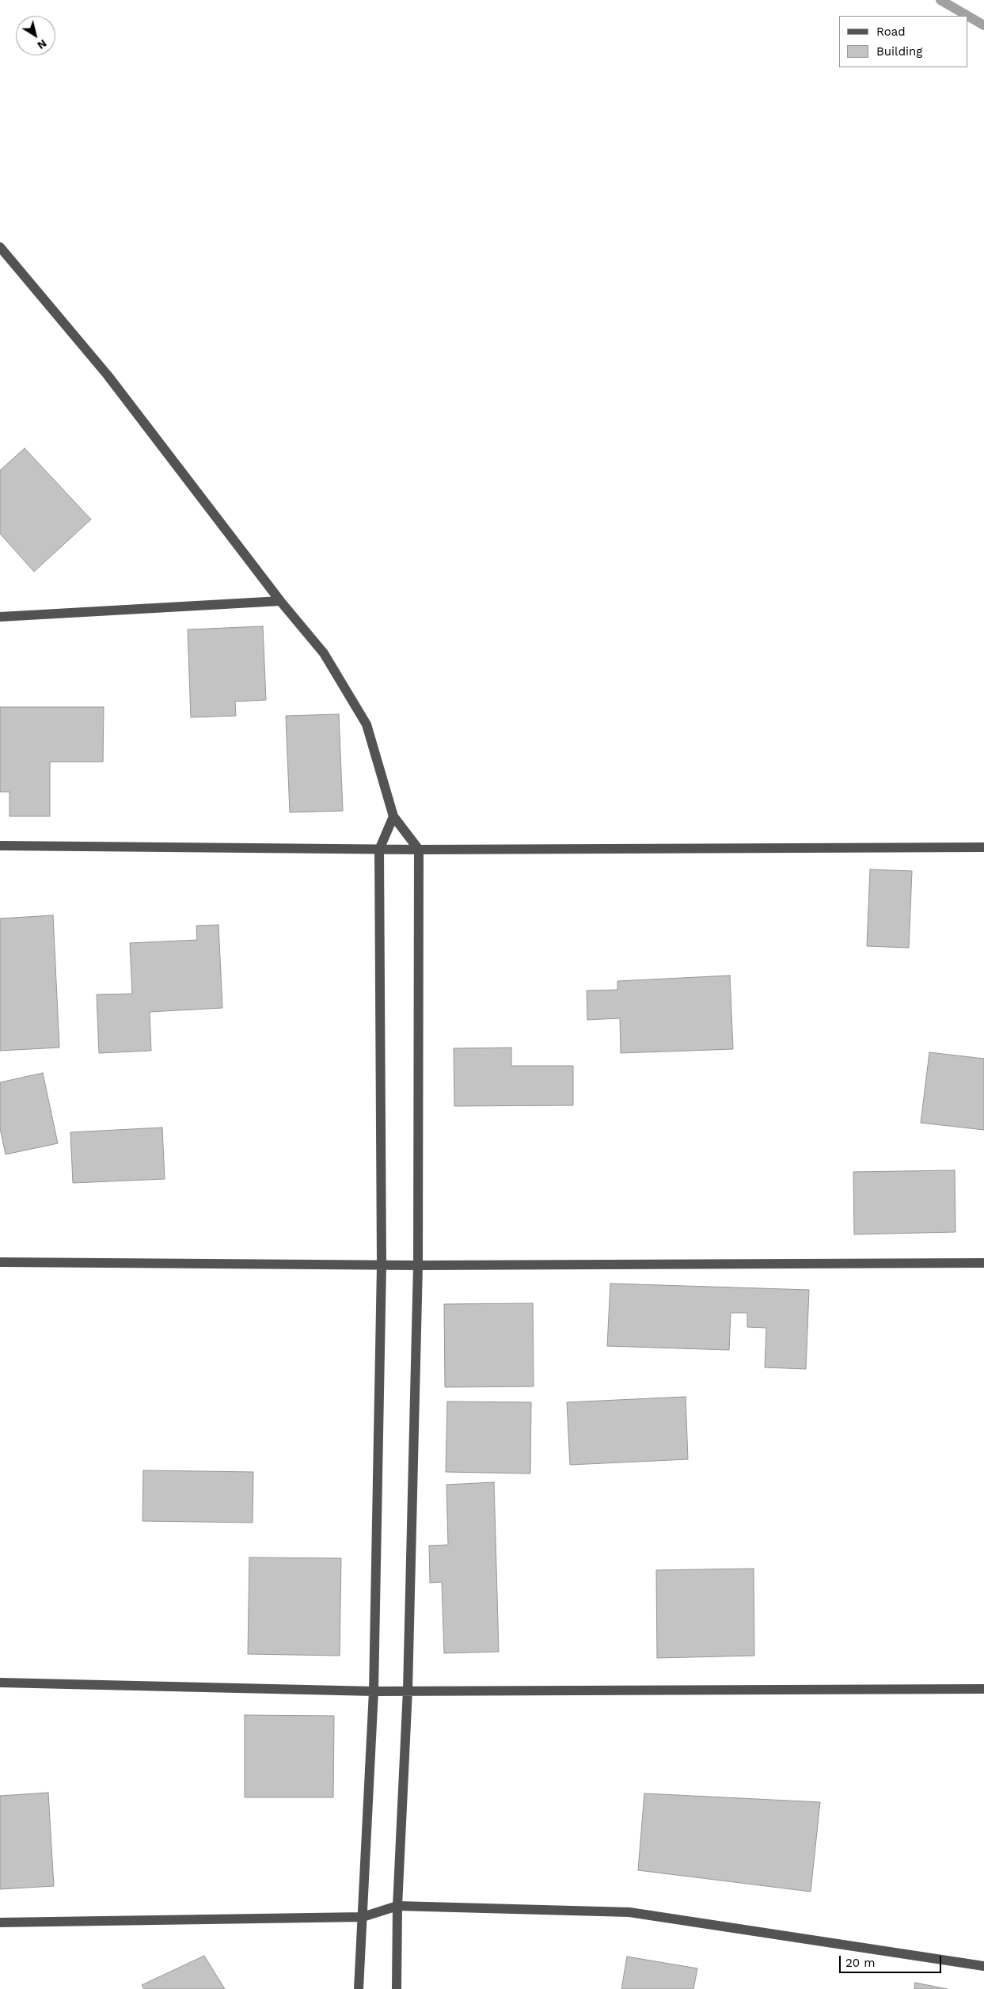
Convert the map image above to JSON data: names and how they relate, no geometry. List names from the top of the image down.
{
  "legend": ["Road", "Building"],
  "scale_bar": "20 m",
  "north": "bottom right"
}
